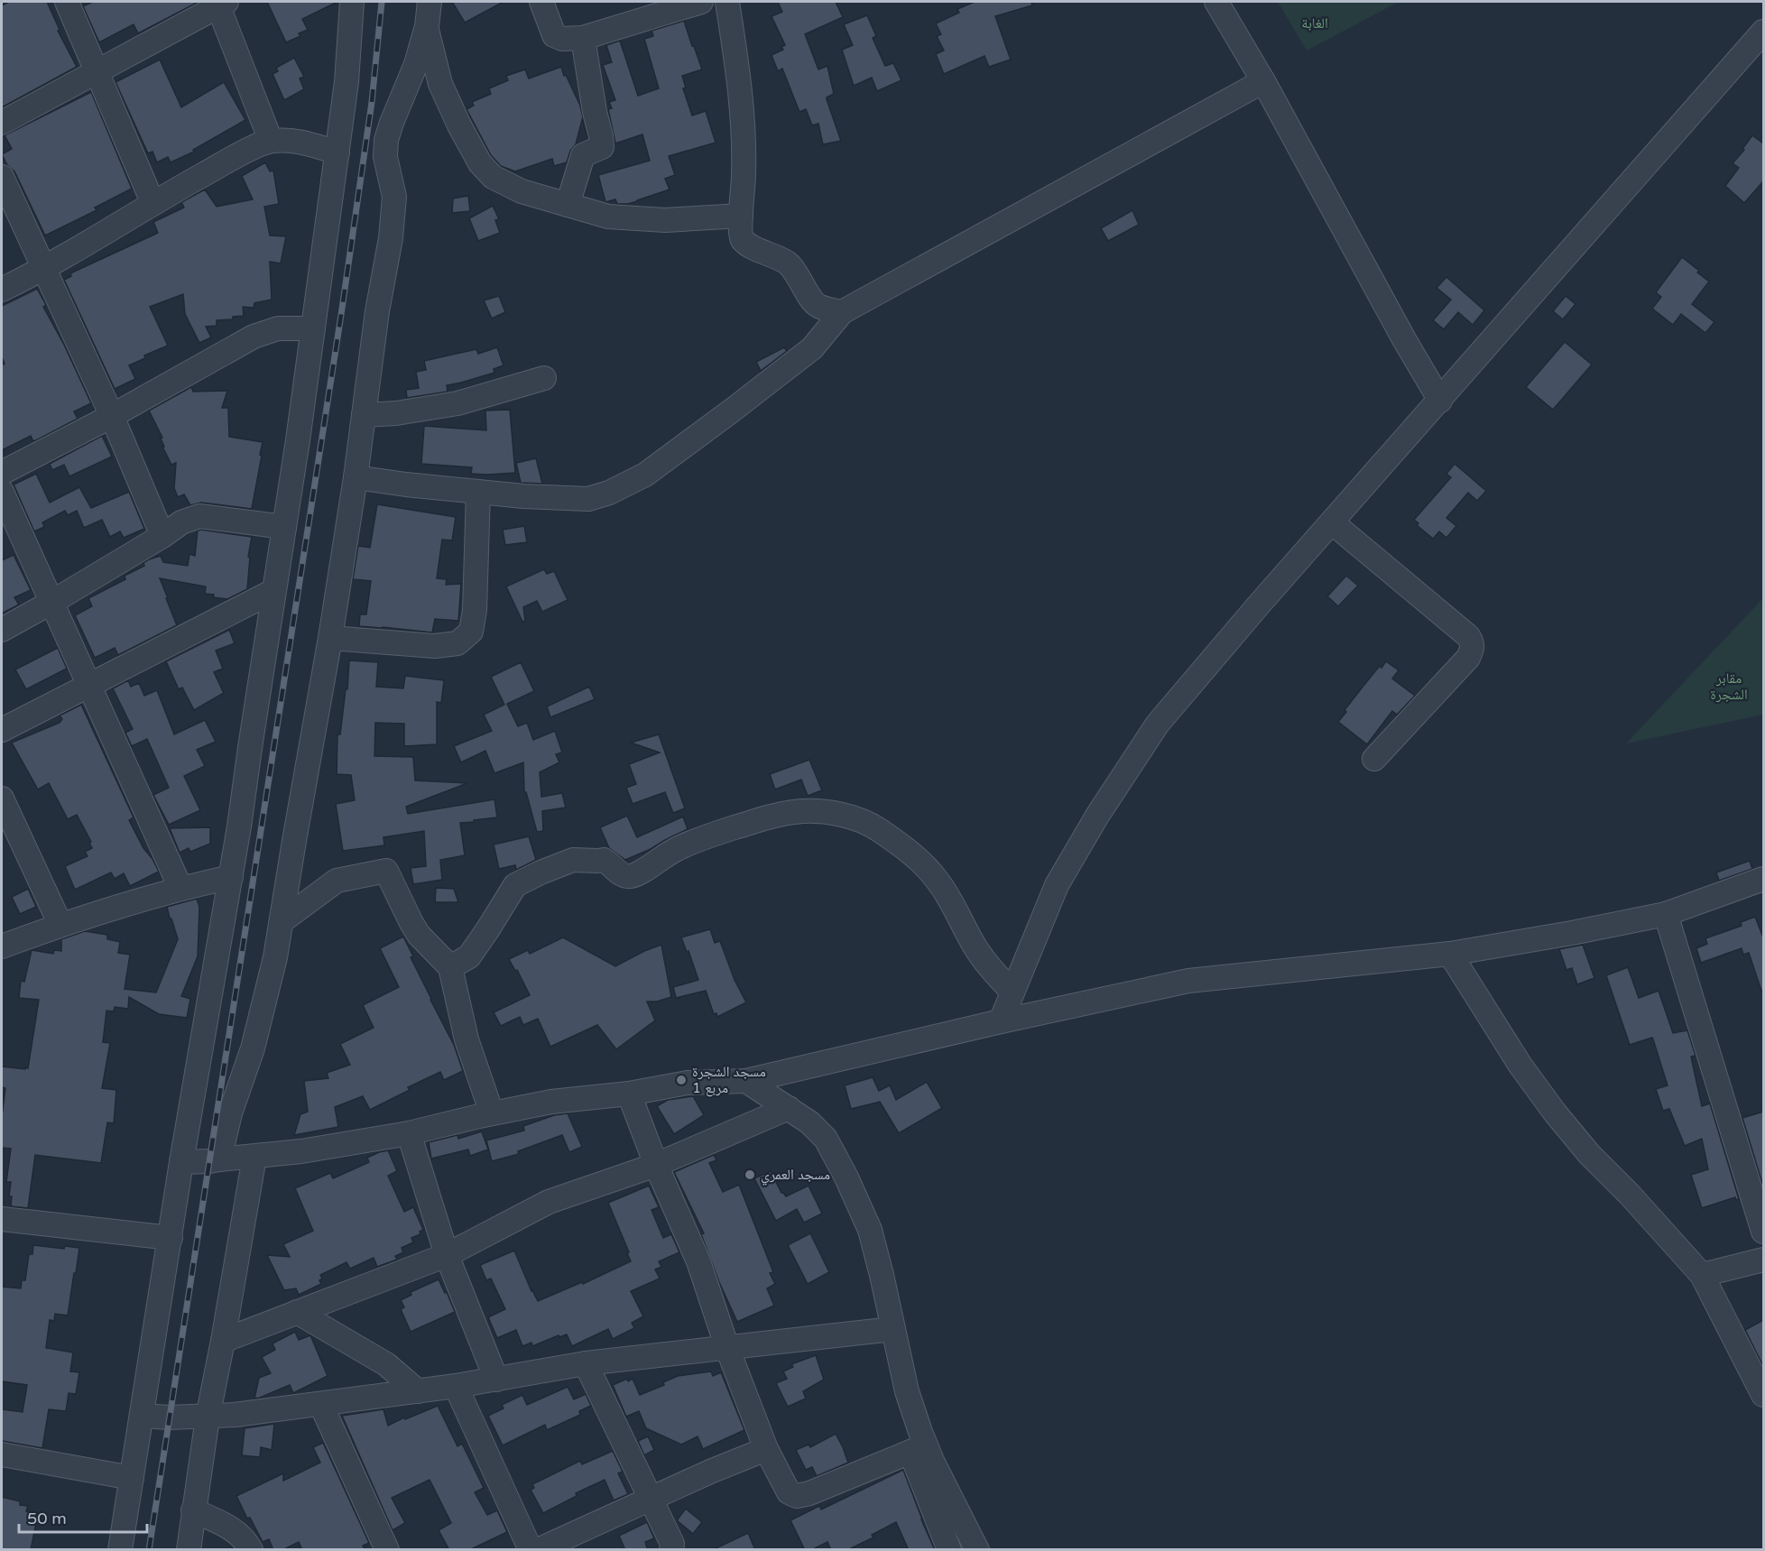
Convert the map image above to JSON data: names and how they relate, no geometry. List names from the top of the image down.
{
  "parks": ["الغابة", "مقابر الشجرة"],
  "places": ["مسجد الشجرة مربع 1", "مسجد العمري"],
  "scale_bar": "50 m"
}
